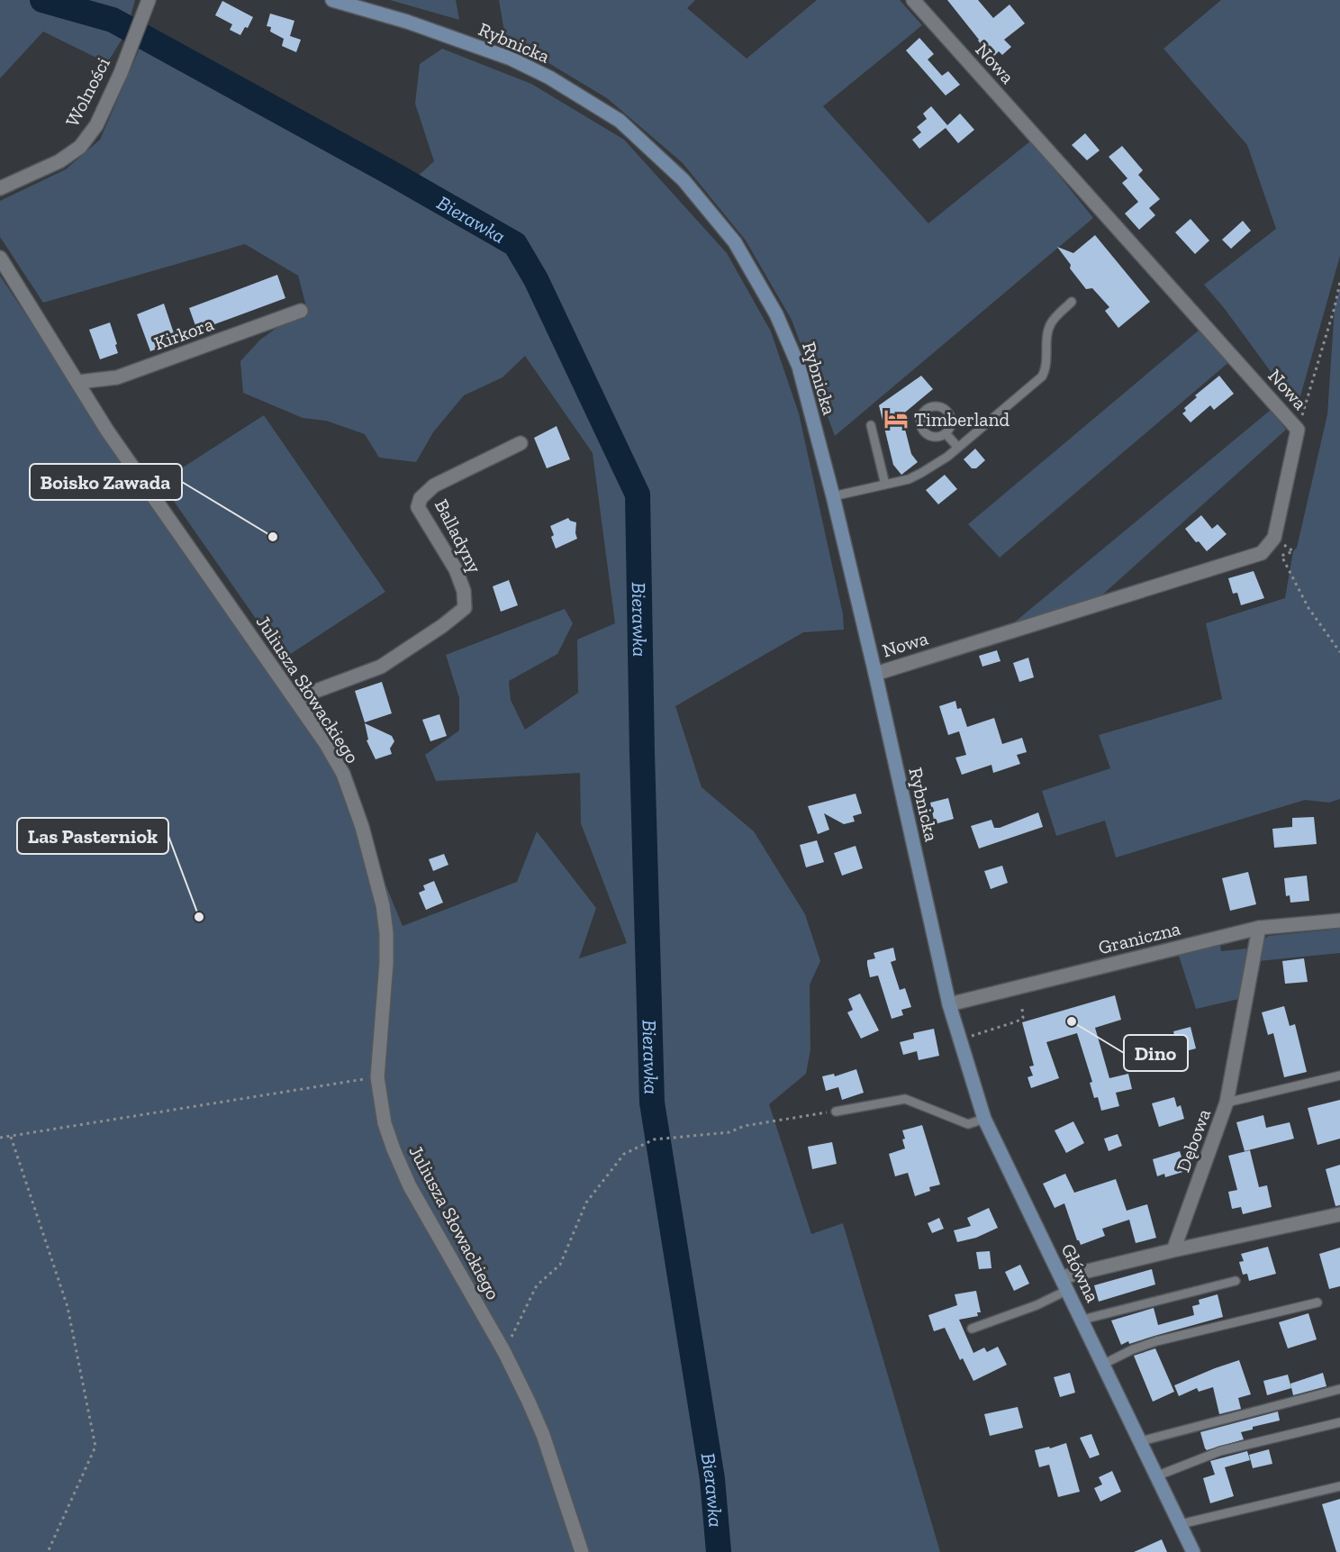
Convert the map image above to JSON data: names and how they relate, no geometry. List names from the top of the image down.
{
  "streets": {
    "main road": ["Rybnicka", "Główna"],
    "street": [
      "Nowa",
      "Wolności",
      "Kirkora",
      "Balladyny",
      "Juliusza Słowackiego",
      "Graniczna",
      "Dębowa"
    ]
  },
  "crossings": [
    ["Rybnicka", "Nowa"],
    ["Rybnicka", "Graniczna"],
    ["Rybnicka", "Główna"],
    ["Kirkora", "Juliusza Słowackiego"],
    ["Balladyny", "Juliusza Słowackiego"],
    ["Graniczna", "Dębowa"],
    ["Graniczna", "Główna"]
  ],
  "water": ["Bierawka"],
  "places": {
    "hotel": ["Timberland"],
    "other": ["Boisko Zawada", "Las Pasterniok", "Dino"]
  }
}
